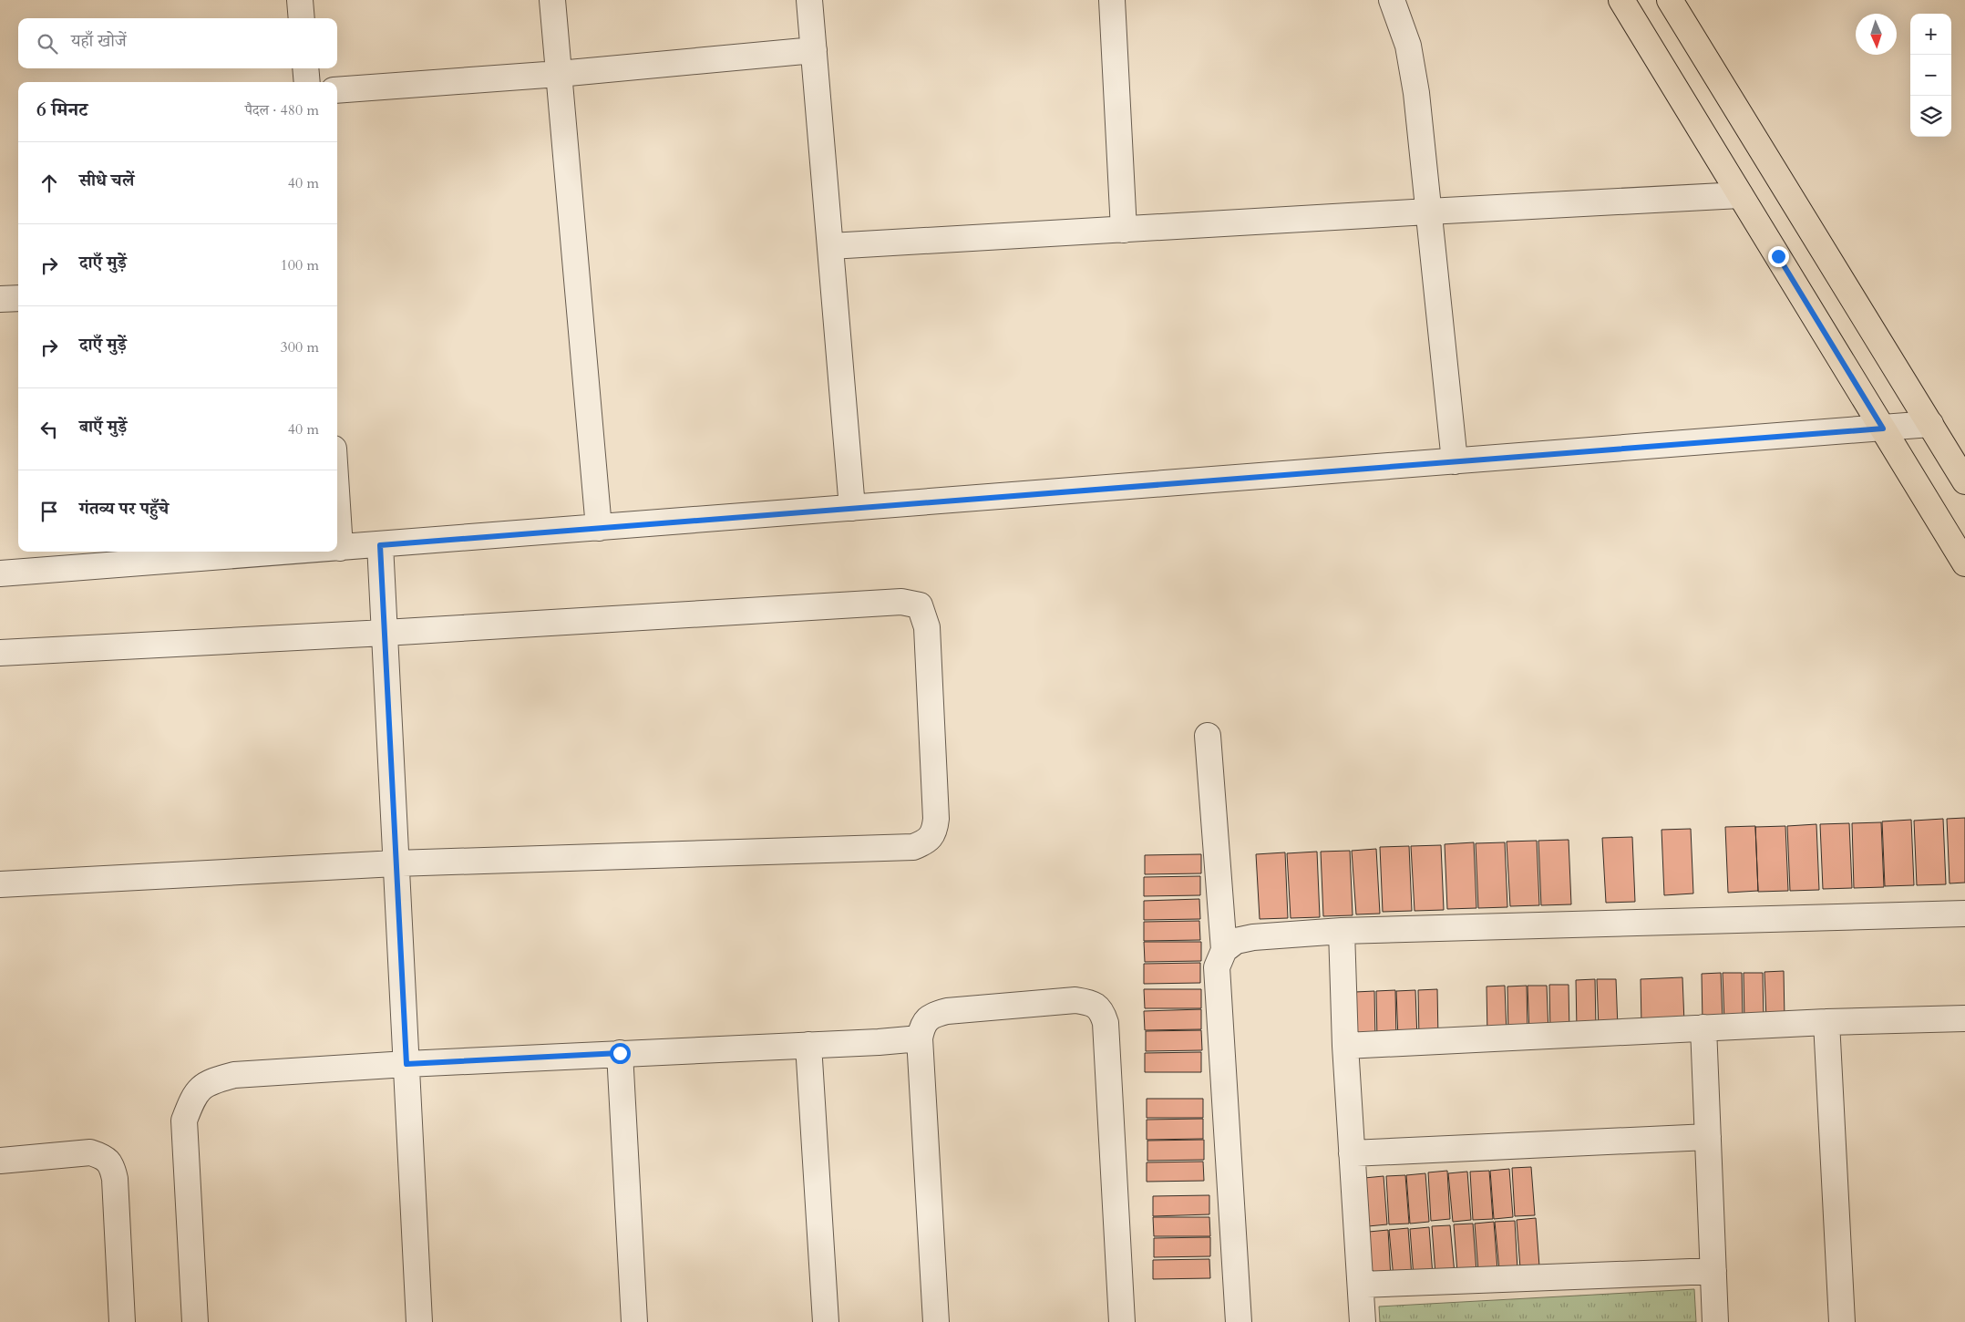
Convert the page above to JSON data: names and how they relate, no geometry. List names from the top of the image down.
{
  "north": "bottom",
  "page": {
    "map_buttons": ["+", "−"],
    "search": "यहाँ खोजें",
    "heading": ["6 मिनट", "पैदल · 480 m"],
    "list": [
      ["सीधे चलें", "40 m"],
      ["दाएँ मुड़ें", "100 m"],
      ["दाएँ मुड़ें", "300 m"],
      ["बाएँ मुड़ें", "40 m"],
      "गंतव्य पर पहुँचे"
    ]
  }
}
